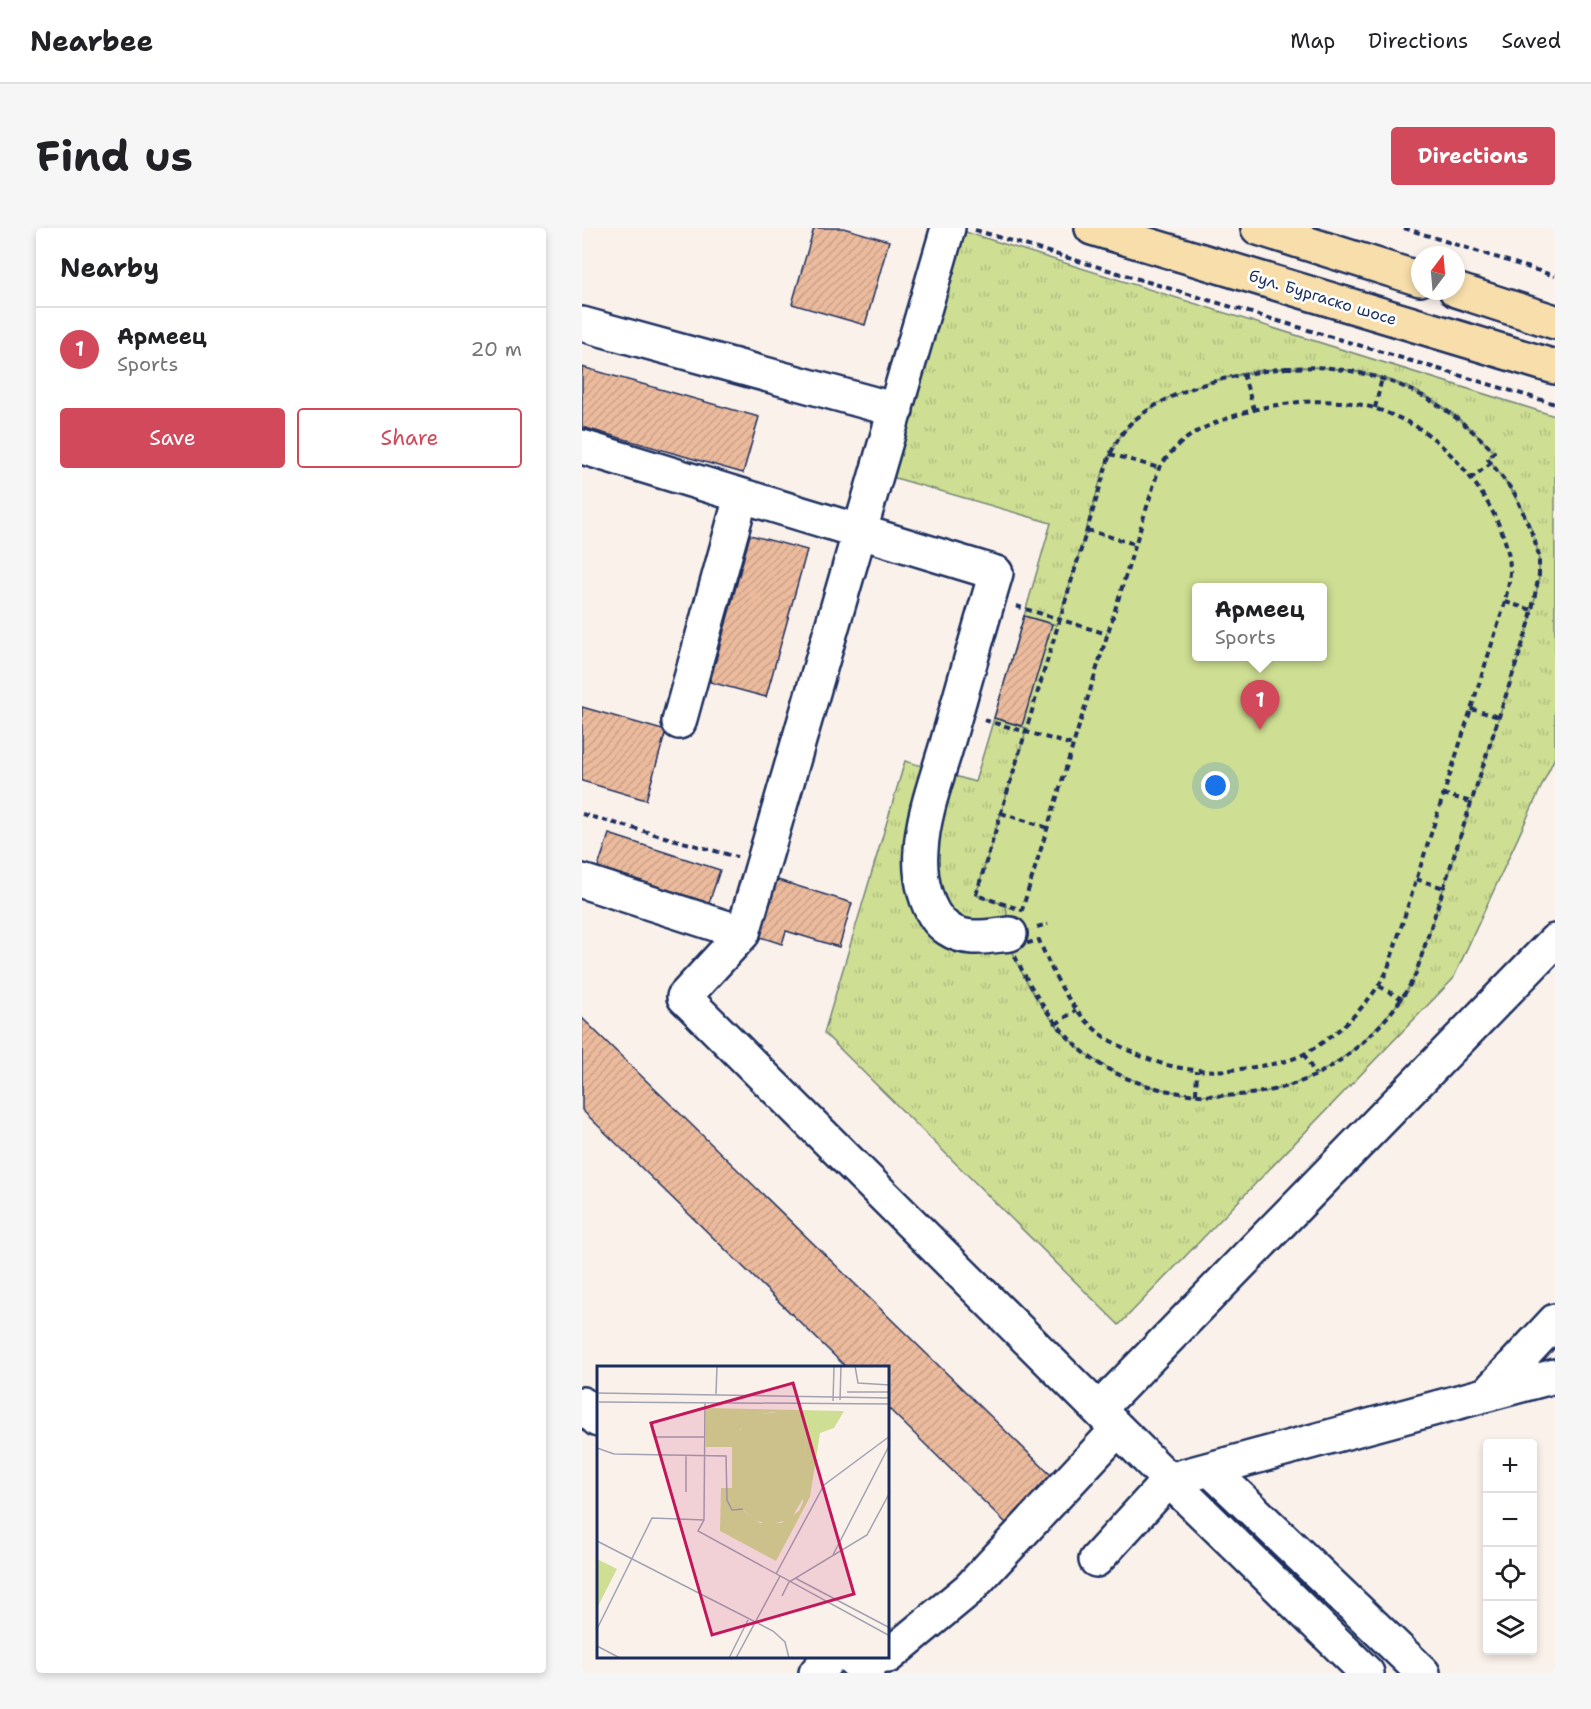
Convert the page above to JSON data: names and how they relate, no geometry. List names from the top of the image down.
{
  "streets": {
    "main road": ["бул. Бургаско шосе"]
  },
  "north": "top",
  "page": {
    "header": "Nearbee",
    "nav": ["Map", "Directions", "Saved"],
    "buttons": [
      "Directions",
      ["Save", "Share"]
    ],
    "title": "Find us",
    "heading": "Nearby",
    "list": [
      {
        "mark": "1",
        "name": "Армеец",
        "note": "Sports",
        "value": "20 m"
      }
    ],
    "popup": ["Армеец", "Sports"],
    "pins": "1",
    "map_buttons": ["+", "−"]
  }
}
